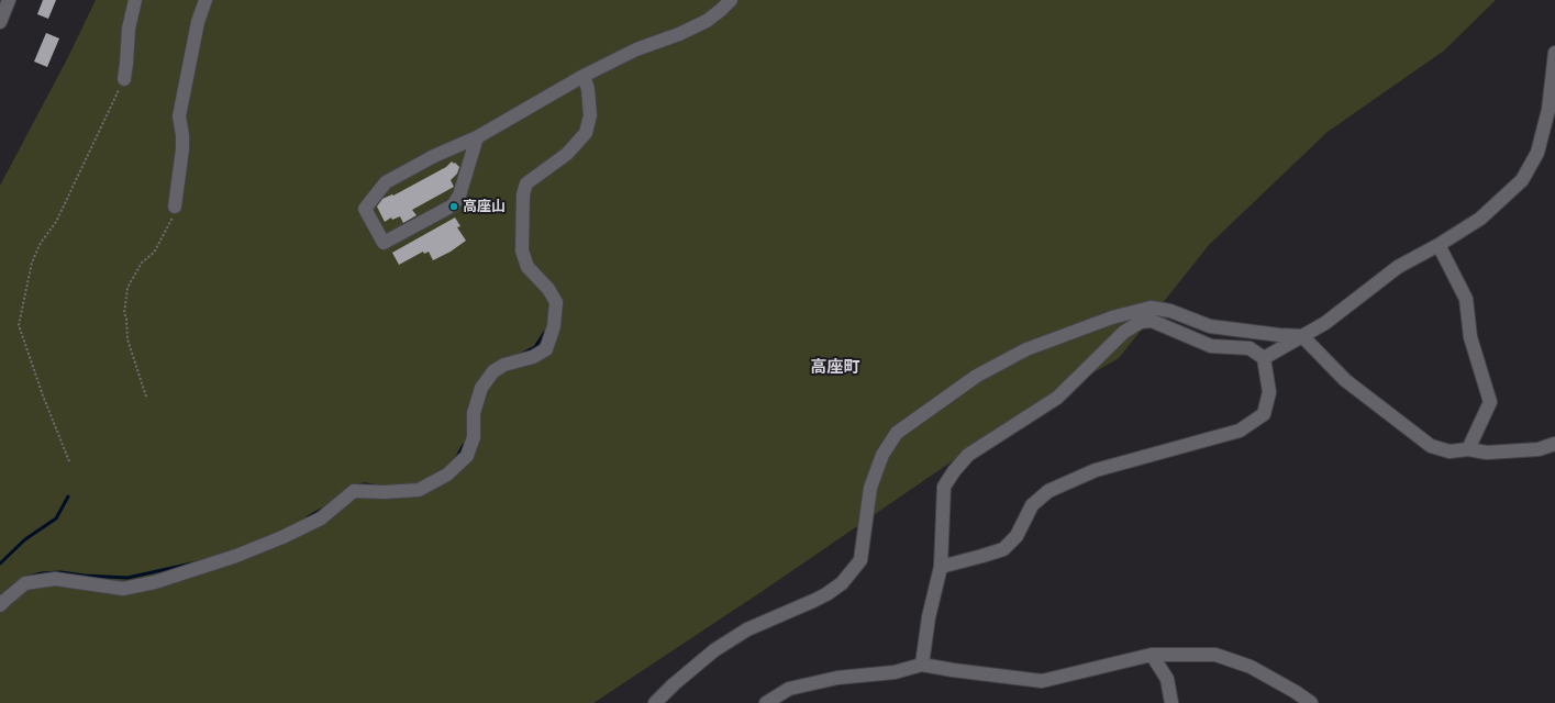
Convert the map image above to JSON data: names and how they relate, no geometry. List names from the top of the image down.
{
  "districts": ["高座町"],
  "places": ["高座山"]
}
